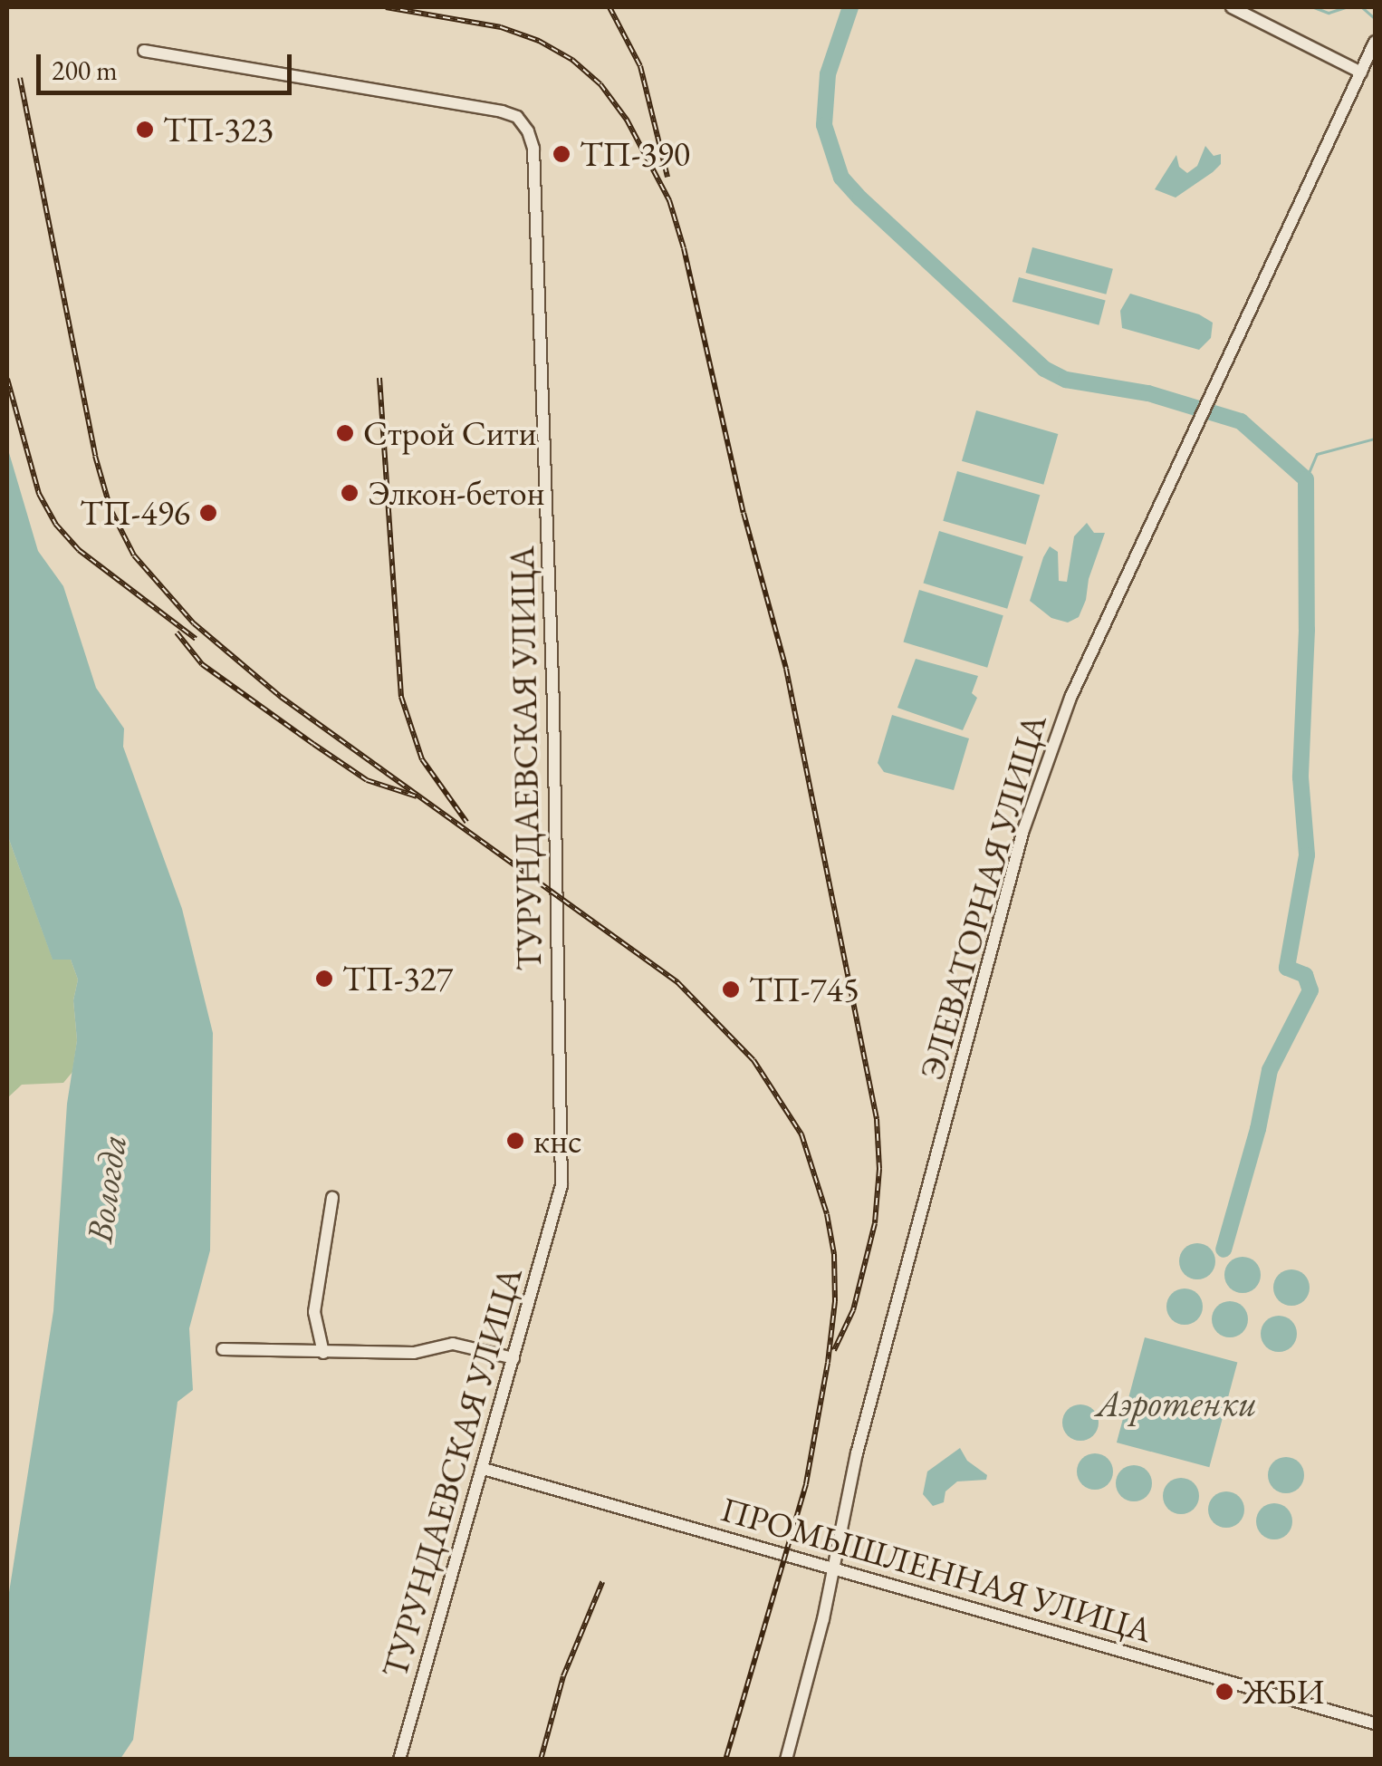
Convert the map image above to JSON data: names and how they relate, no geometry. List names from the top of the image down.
{
  "streets": {
    "street": ["ТУРУНДАЕВСКАЯ УЛИЦА", "ЭЛЕВАТОРНАЯ УЛИЦА", "ПРОМЫШЛЕННАЯ УЛИЦА"]
  },
  "crossings": [
    ["ТУРУНДАЕВСКАЯ УЛИЦА", "ПРОМЫШЛЕННАЯ УЛИЦА"],
    ["ЭЛЕВАТОРНАЯ УЛИЦА", "ПРОМЫШЛЕННАЯ УЛИЦА"]
  ],
  "water": ["Вологда", "Аэротенки"],
  "places": [
    "ТП-323",
    "ТП-390",
    "Строй Сити",
    "Элкон-бетон",
    "ТП-496",
    "ТП-327",
    "ТП-745",
    "кнс",
    "ЖБИ"
  ],
  "scale_bar": "200 m"
}
